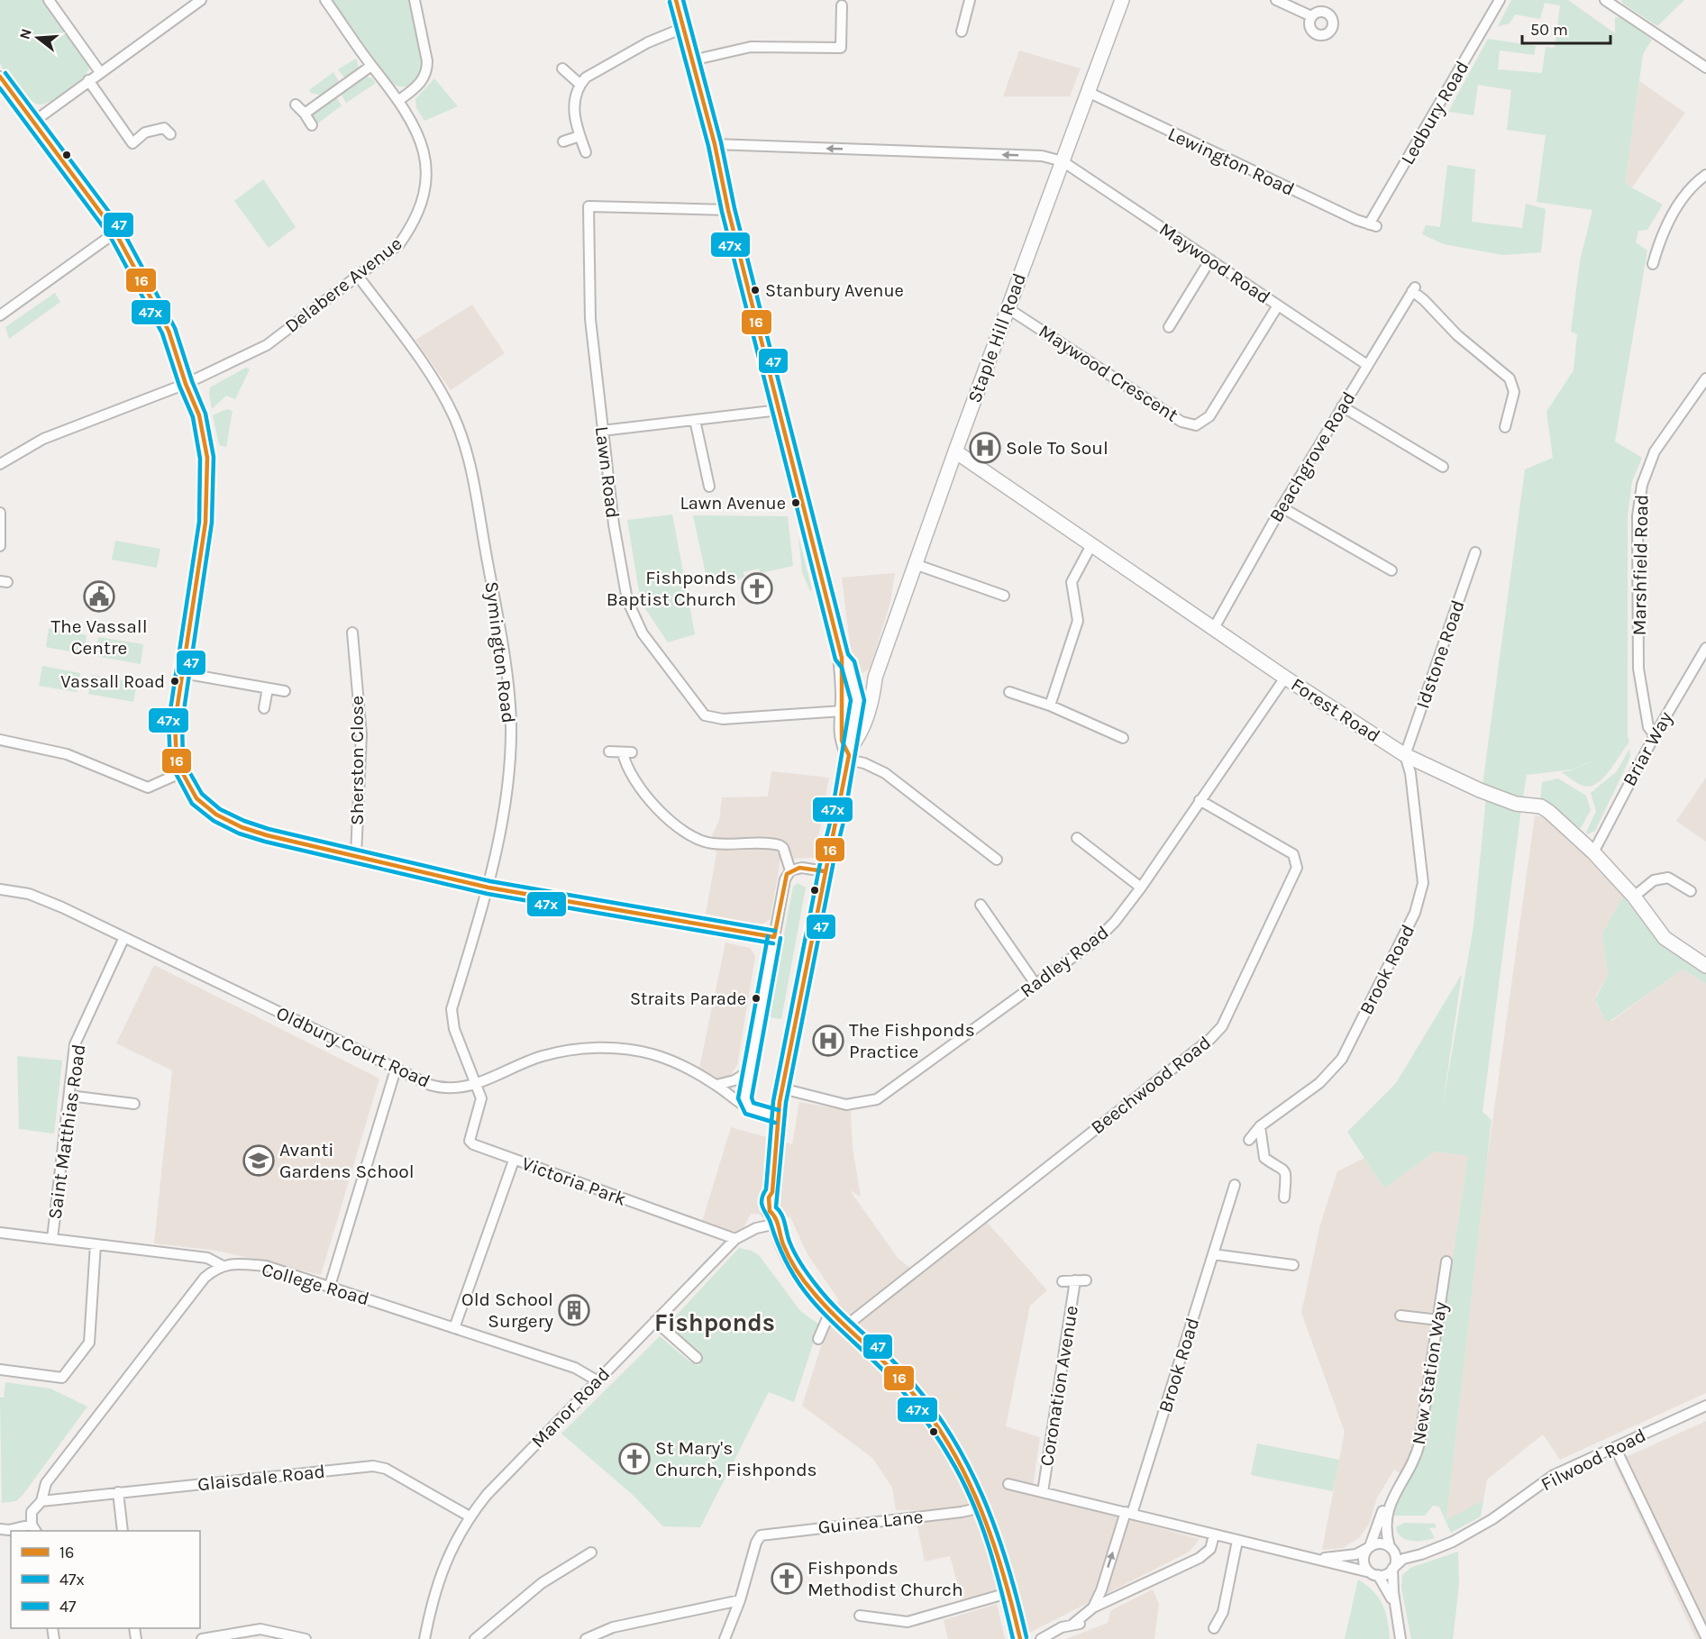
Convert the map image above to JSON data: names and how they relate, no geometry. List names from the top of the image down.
{
  "streets": {
    "main road": ["Staple Hill Road", "Forest Road"],
    "street": [
      "Ledbury Road",
      "Lewington Road",
      "Maywood Road",
      "Delabere Avenue",
      "Maywood Crescent",
      "Beachgrove Road",
      "Lawn Road",
      "Marshfield Road",
      "Symington Road",
      "Idstone Road",
      "Briar Way",
      "Sherston Close",
      "Radley Road",
      "Brook Road",
      "Oldbury Court Road",
      "Beechwood Road",
      "Saint Matthias Road",
      "Victoria Park",
      "College Road",
      "New Station Way",
      "Coronation Avenue",
      "Manor Road",
      "Filwood Road",
      "Glaisdale Road",
      "Guinea Lane"
    ]
  },
  "crossings": [
    ["Ledbury Road", "Lewington Road"],
    ["Lewington Road", "Staple Hill Road"],
    ["Maywood Road", "Staple Hill Road"],
    ["Maywood Road", "Maywood Crescent"],
    ["Maywood Road", "Beachgrove Road"],
    ["Delabere Avenue", "Symington Road"],
    ["Staple Hill Road", "Maywood Crescent"],
    ["Staple Hill Road", "Forest Road"],
    ["Beachgrove Road", "Forest Road"],
    ["Marshfield Road", "Briar Way"],
    ["Symington Road", "Oldbury Court Road"],
    ["Symington Road", "Victoria Park"],
    ["Idstone Road", "Forest Road"],
    ["Idstone Road", "Brook Road"],
    ["Forest Road", "Briar Way"],
    ["Forest Road", "Radley Road"],
    ["Forest Road", "Brook Road"],
    ["Radley Road", "Beechwood Road"],
    ["Oldbury Court Road", "Saint Matthias Road"],
    ["Oldbury Court Road", "Victoria Park"],
    ["Victoria Park", "Manor Road"],
    ["College Road", "Manor Road"],
    ["New Station Way", "Filwood Road"],
    ["Manor Road", "Glaisdale Road"]
  ],
  "districts": ["Fishponds"],
  "places": {
    "other": [
      "Stanbury Avenue",
      "Lawn Avenue",
      "Vassall Road",
      "Straits Parade"
    ],
    "hospital": ["Sole To Soul", "The Fishponds Practice"],
    "church": ["Fishponds Baptist Church", "St Mary's Church, Fishponds", "Fishponds Methodist Church"],
    "public building": ["The Vassall Centre"],
    "school or university": ["Avanti Gardens School"],
    "building": ["Old School Surgery"]
  },
  "lines": ["transit line 16", "transit line 47", "transit line 47x"],
  "legend": ["16", "47x", "47"],
  "scale_bar": "50 m",
  "north": "left"
}
